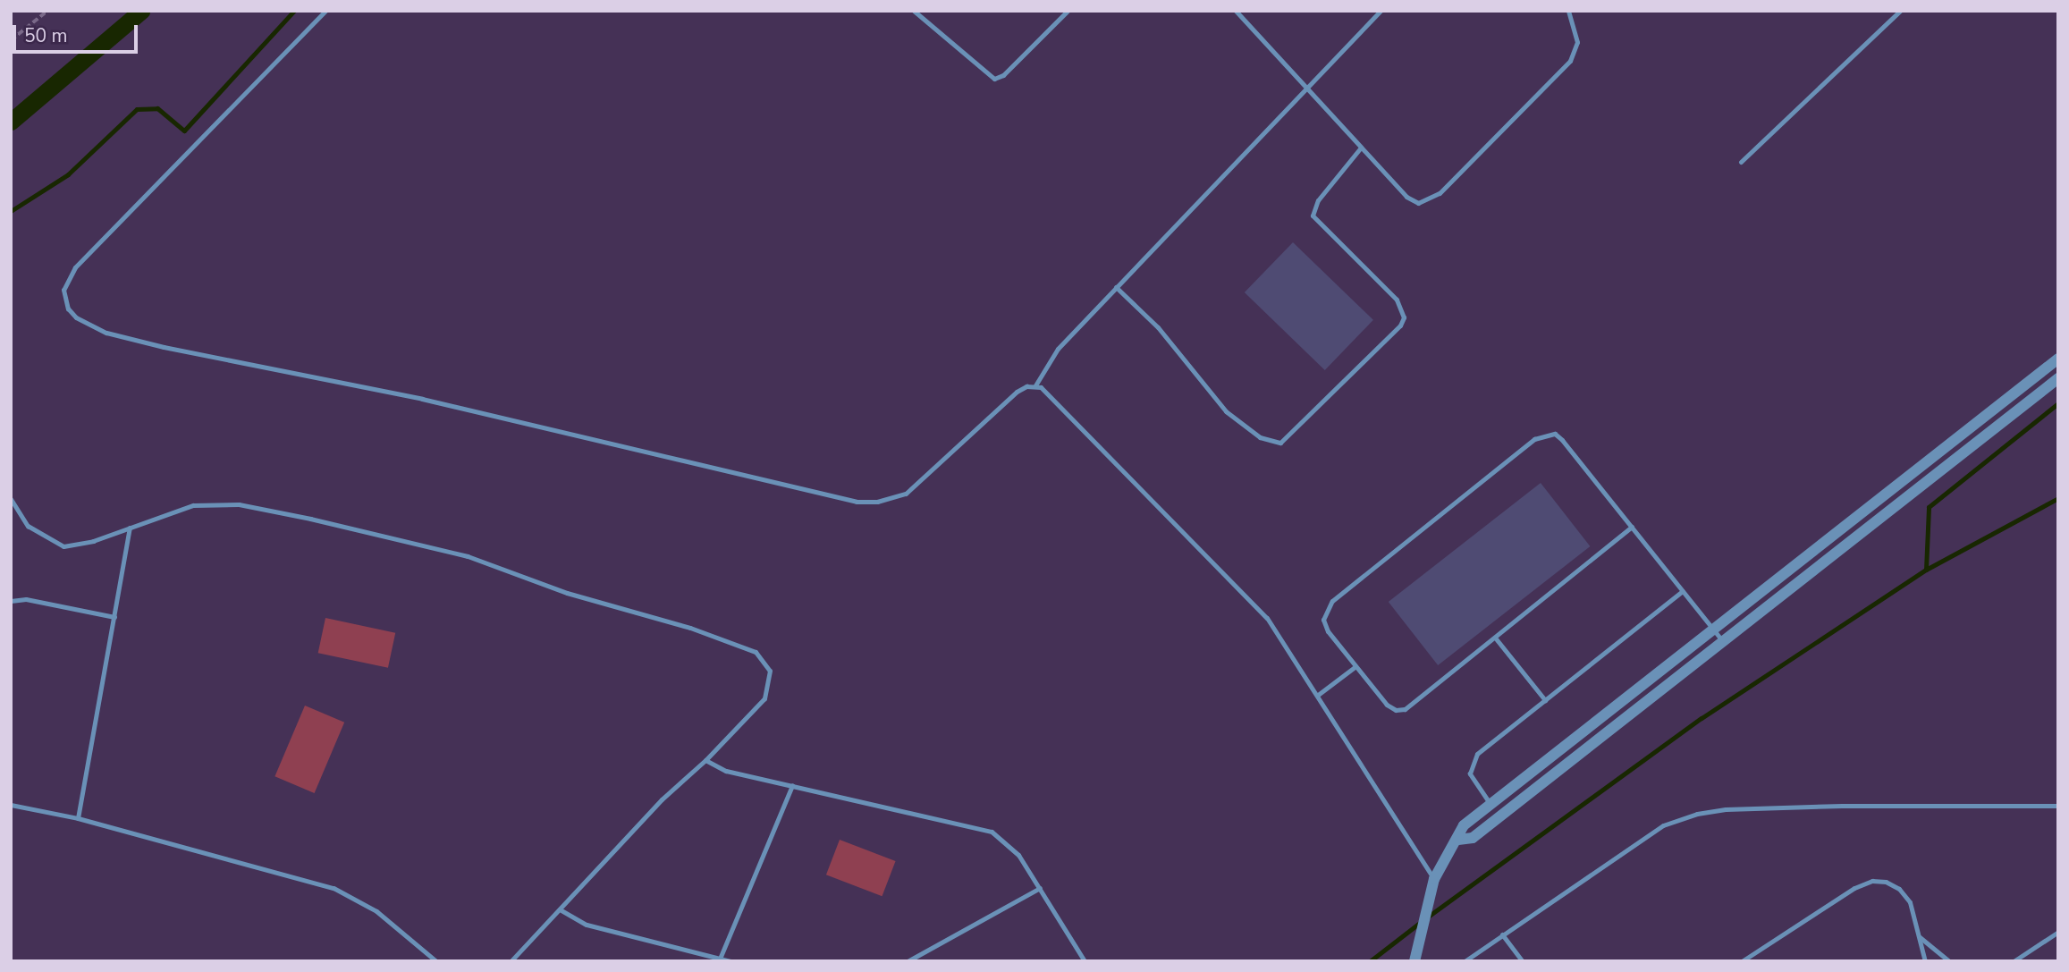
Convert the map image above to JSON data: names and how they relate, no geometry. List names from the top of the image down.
{
  "scale_bar": "50 m"
}
